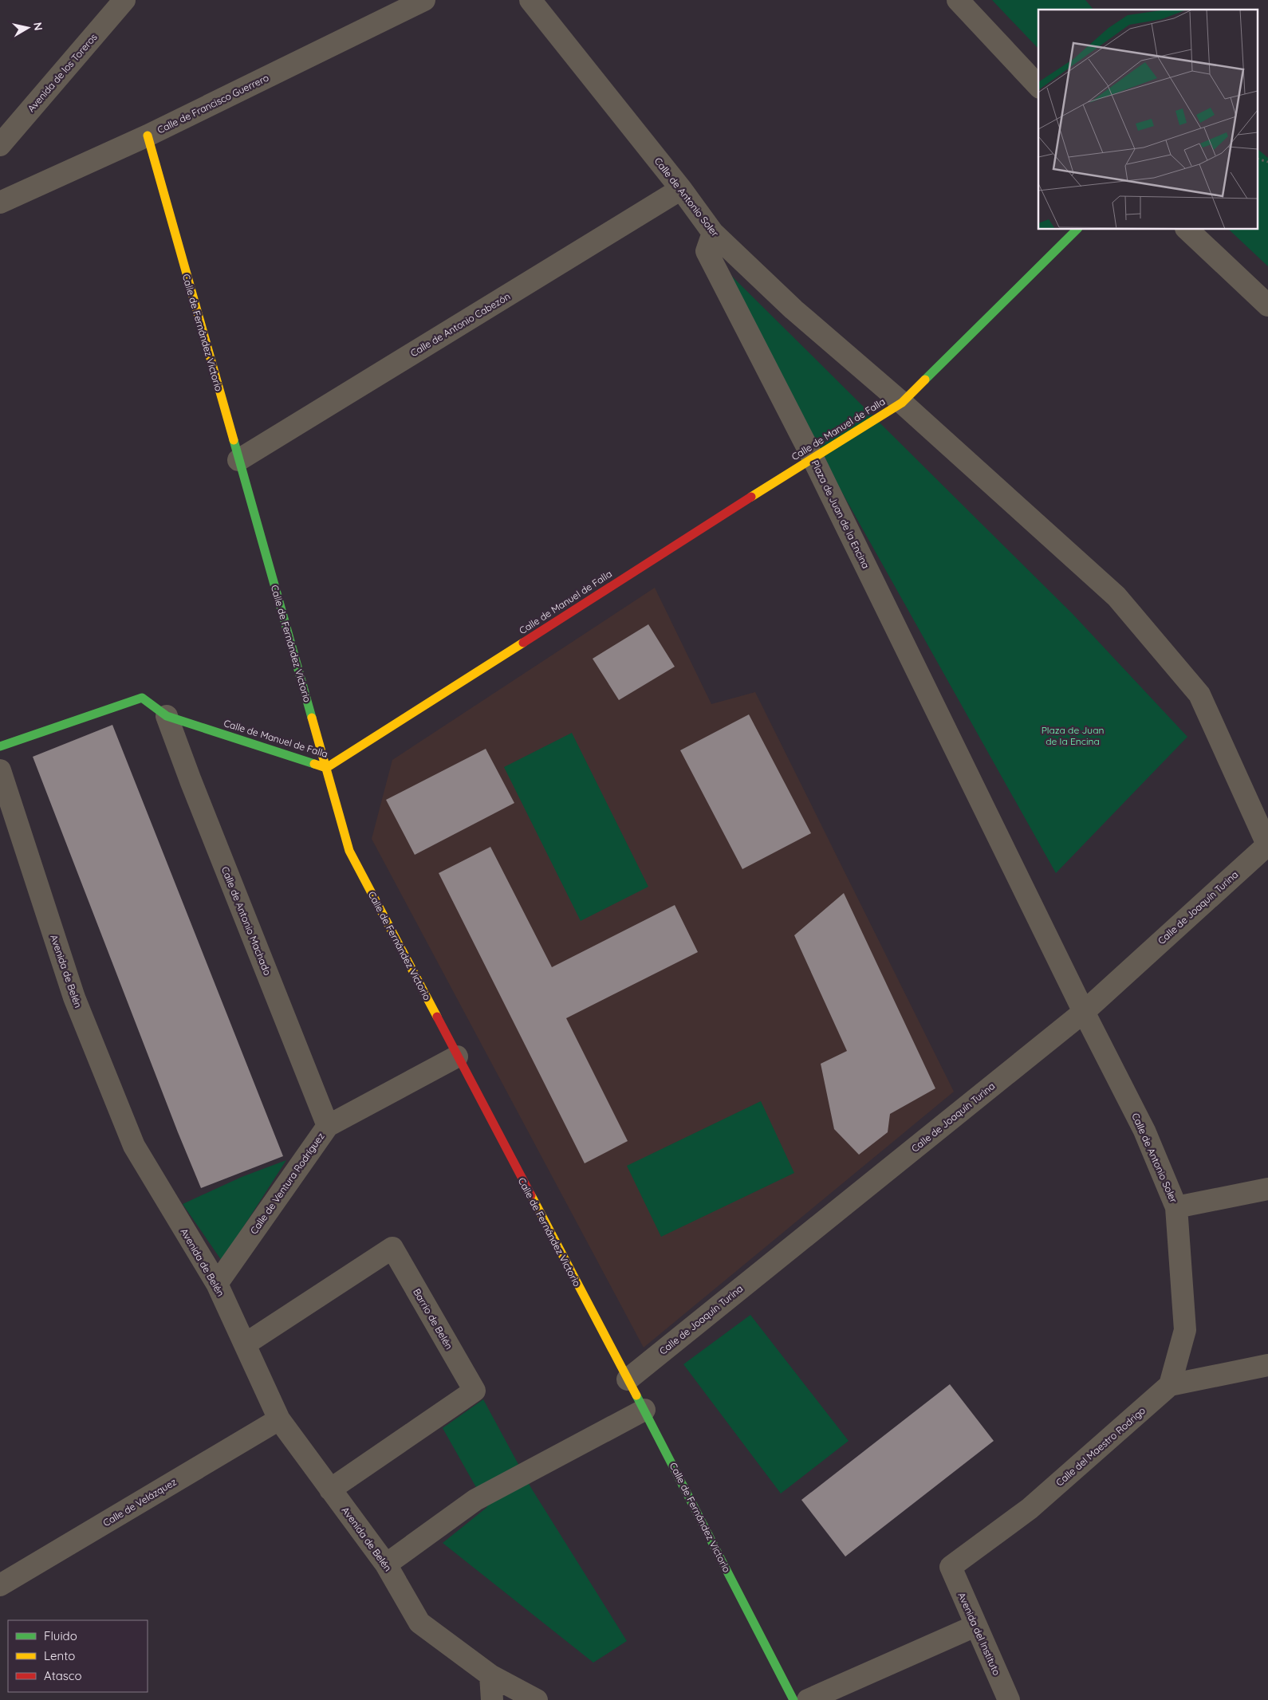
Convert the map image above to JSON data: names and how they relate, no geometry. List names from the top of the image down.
{
  "streets": {
    "street": [
      "Avenida de los Toreros",
      "Calle de Francisco Guerrero",
      "Calle de Antonio Soler",
      "Calle de Antonio Cabezón",
      "Calle de Fernández Victorio",
      "Calle de Manuel de Falla",
      "Plaza de Juan de la Encina",
      "Calle de Joaquín Turina",
      "Calle de Antonio Machado",
      "Avenida de Belén",
      "Calle de Ventura Rodríguez",
      "Barrio de Belén",
      "Calle del Maestro Rodrigo",
      "Calle de Velázquez",
      "Avenida del Instituto"
    ]
  },
  "crossings": [
    ["Calle de Francisco Guerrero", "Calle de Fernández Victorio"],
    ["Calle de Antonio Soler", "Calle de Antonio Cabezón"],
    ["Calle de Antonio Soler", "Calle de Manuel de Falla"],
    ["Calle de Antonio Soler", "Plaza de Juan de la Encina"],
    ["Calle de Antonio Soler", "Calle de Joaquín Turina"],
    ["Calle de Antonio Soler", "Calle del Maestro Rodrigo"],
    ["Calle de Antonio Cabezón", "Calle de Fernández Victorio"],
    ["Calle de Fernández Victorio", "Calle de Manuel de Falla"],
    ["Calle de Fernández Victorio", "Calle de Joaquín Turina"],
    ["Calle de Fernández Victorio", "Calle de Ventura Rodríguez"],
    ["Calle de Manuel de Falla", "Plaza de Juan de la Encina"],
    ["Calle de Manuel de Falla", "Calle de Antonio Machado"],
    ["Plaza de Juan de la Encina", "Calle de Joaquín Turina"],
    ["Calle de Antonio Machado", "Calle de Ventura Rodríguez"],
    ["Avenida de Belén", "Calle de Ventura Rodríguez"],
    ["Avenida de Belén", "Barrio de Belén"],
    ["Avenida de Belén", "Calle de Velázquez"],
    ["Calle del Maestro Rodrigo", "Avenida del Instituto"]
  ],
  "parks": ["Plaza de Juan de la Encina"],
  "legend": ["Fluido", "Lento", "Atasco"],
  "north": "right"
}
